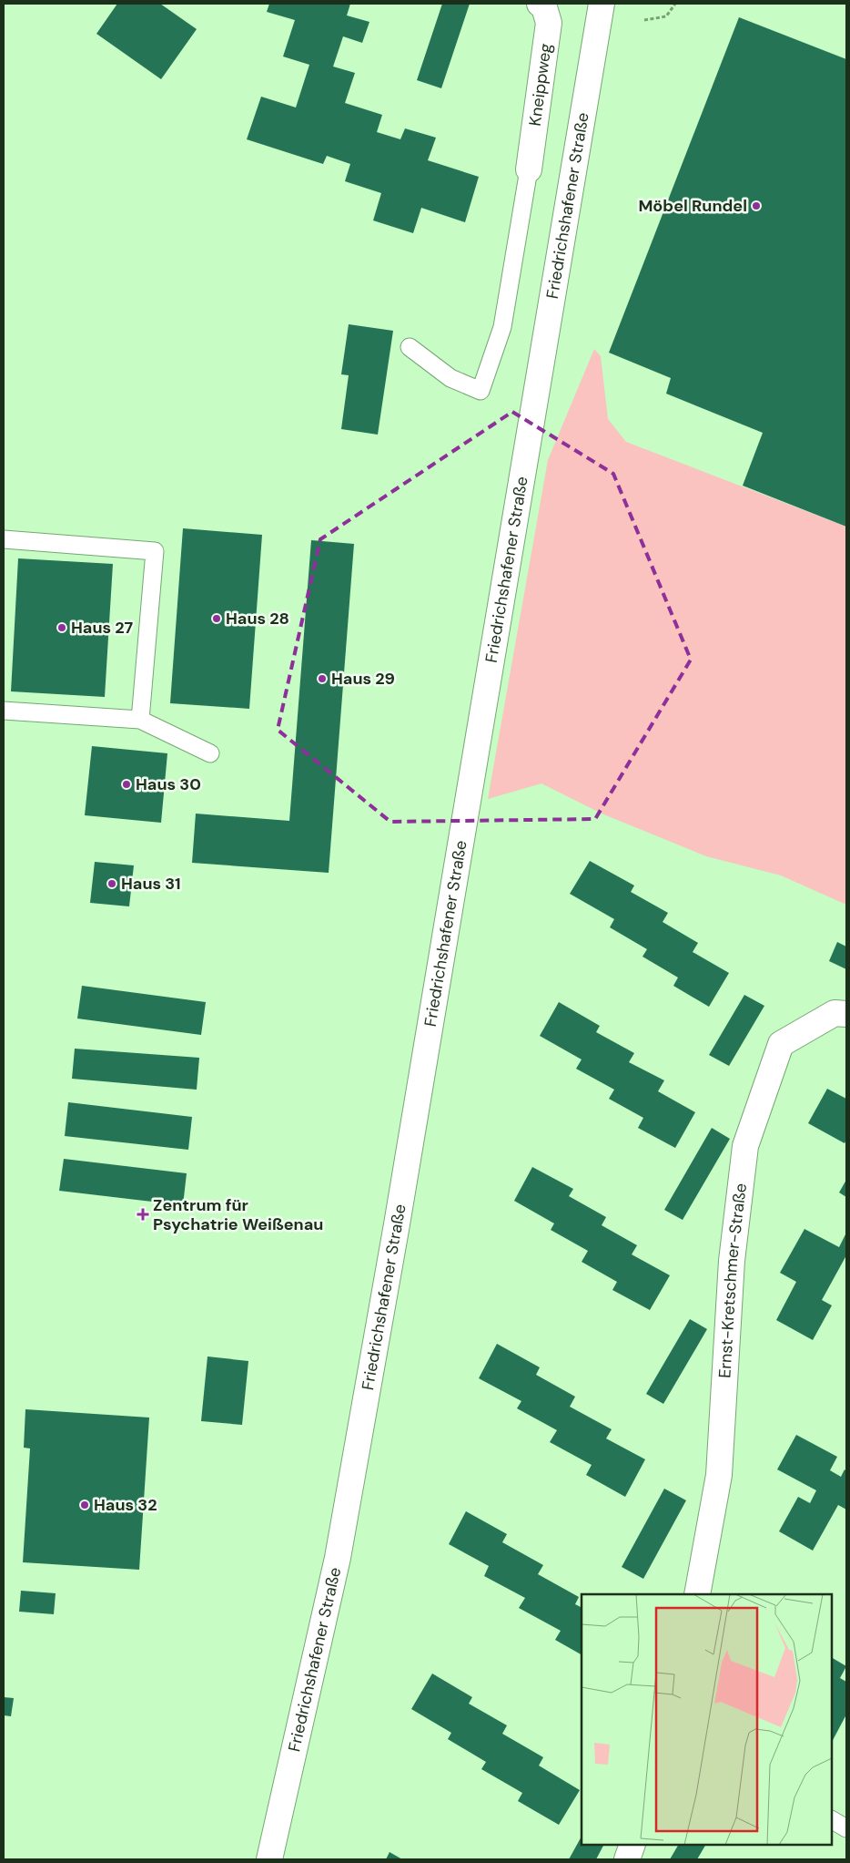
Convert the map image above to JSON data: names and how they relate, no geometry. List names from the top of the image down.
{
  "streets": {
    "main road": ["Kneippweg", "Friedrichshafener Straße", "Ernst-Kretschmer-Straße"]
  },
  "places": {
    "other": [
      "Möbel Rundel",
      "Haus 28",
      "Haus 27",
      "Haus 29",
      "Haus 30",
      "Haus 31",
      "Haus 32"
    ],
    "health": ["Zentrum für Psychatrie Weißenau"]
  }
}
